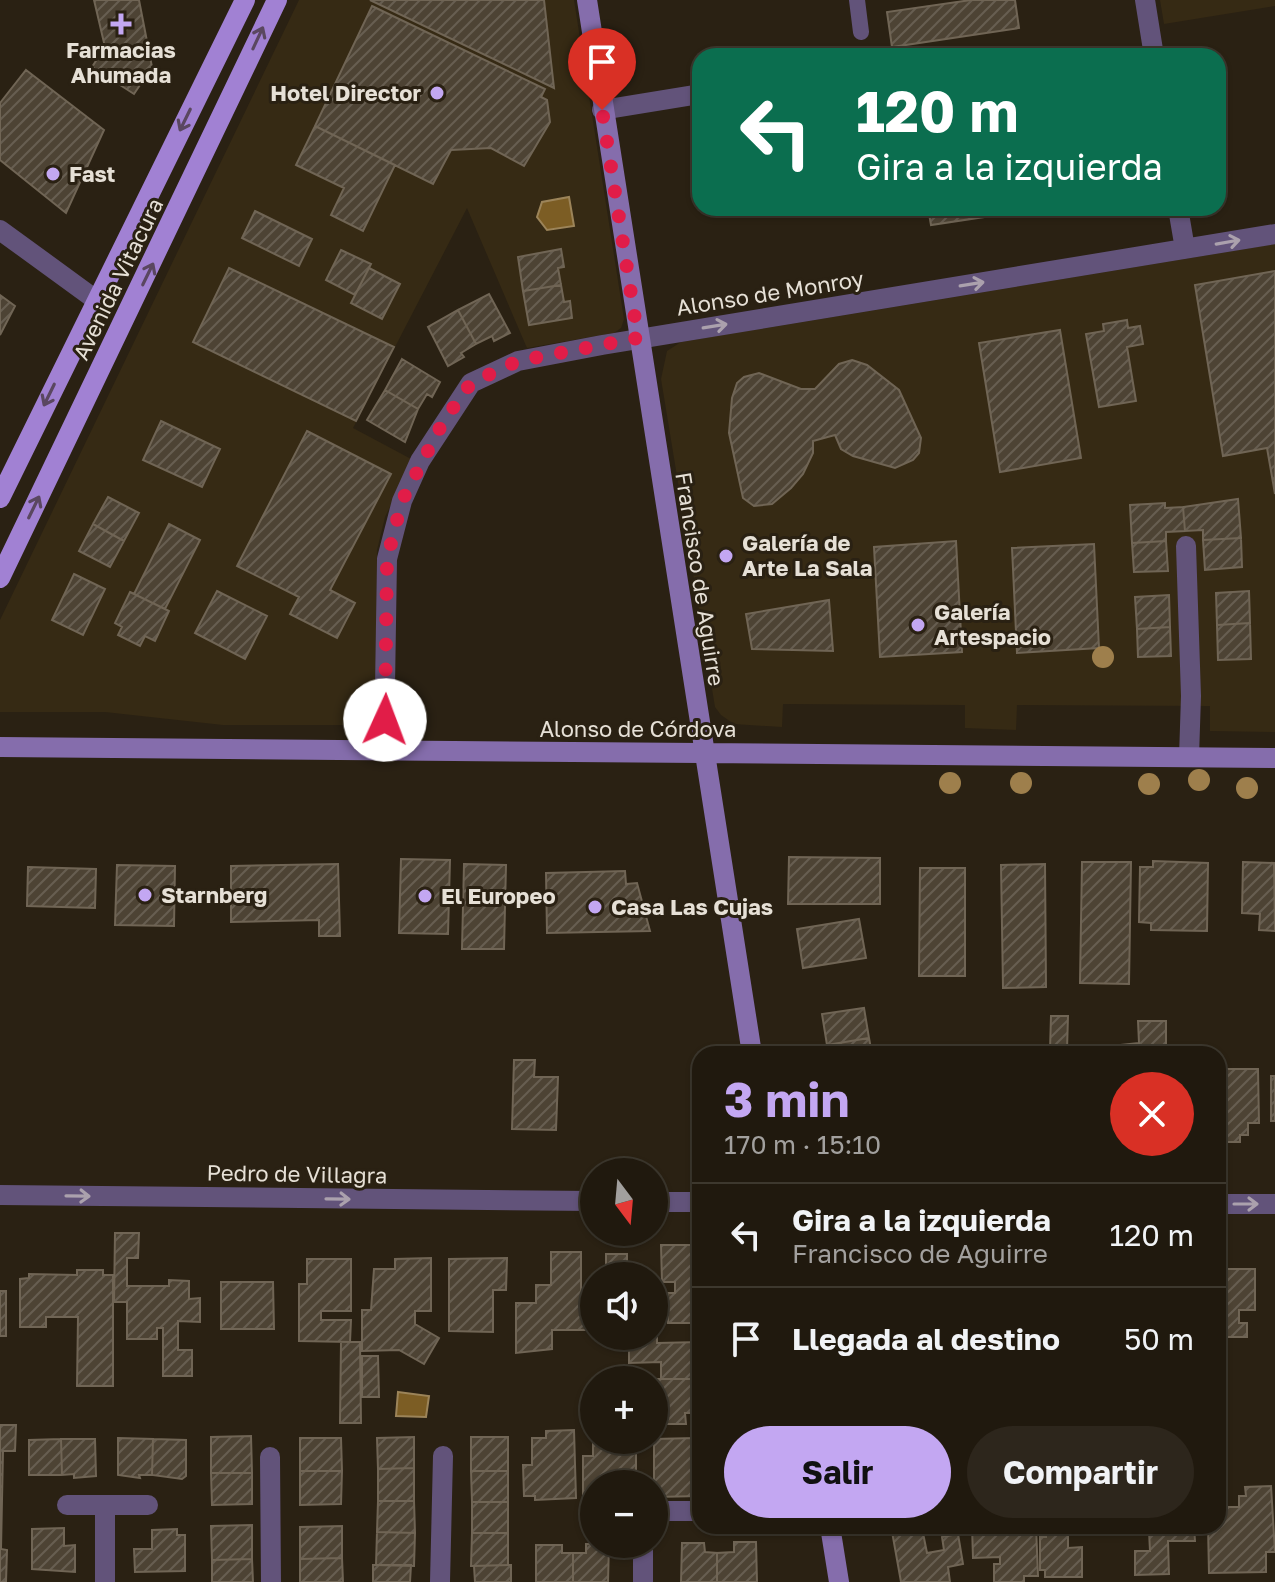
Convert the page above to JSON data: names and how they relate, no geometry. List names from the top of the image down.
{
  "streets": {
    "main road": ["Avenida Vitacura", "Francisco de Aguirre", "Alonso de Córdova"],
    "street": ["Alonso de Monroy", "Pedro de Villagra"]
  },
  "crossings": [
    ["Alonso de Monroy", "Francisco de Aguirre"],
    ["Alonso de Monroy", "Alonso de Córdova"],
    ["Francisco de Aguirre", "Alonso de Córdova"]
  ],
  "one_way": ["Alonso de Monroy", "Pedro de Villagra"],
  "places": {
    "health": ["Farmacias Ahumada"],
    "other": [
      "Hotel Director",
      "Fast",
      "Galería de Arte La Sala",
      "Galería Artespacio",
      "Starnberg",
      "El Europeo",
      "Casa Las Cujas"
    ]
  },
  "north": "bottom",
  "page": {
    "turn": ["120 m", "Gira a la izquierda"],
    "heading": ["3 min", "170 m · 15:10"],
    "map_buttons": ["+", "−"],
    "list": [
      {
        "name": "Gira a la izquierda",
        "note": "Francisco de Aguirre",
        "value": "120 m"
      },
      {
        "name": "Llegada al destino",
        "value": "50 m"
      }
    ],
    "buttons": ["Salir", "Compartir"]
  }
}
